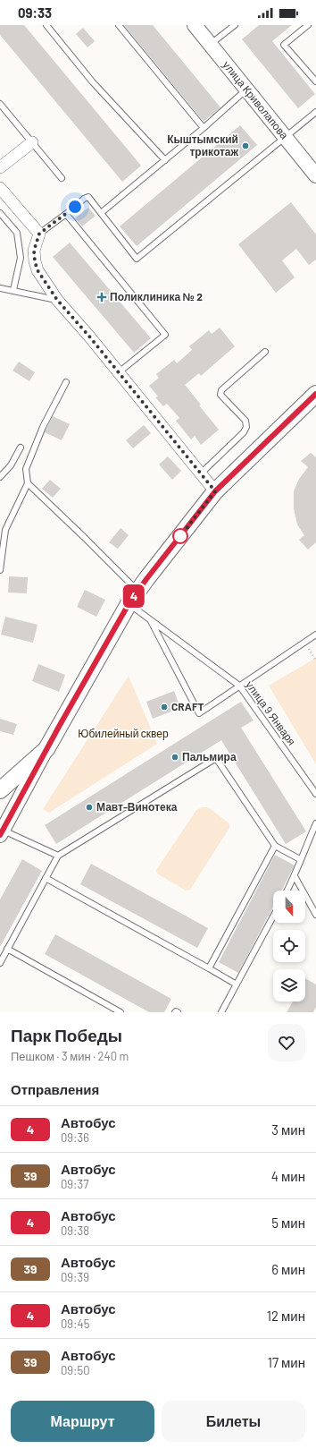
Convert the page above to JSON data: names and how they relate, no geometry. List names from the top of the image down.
{
  "streets": {
    "street": ["улица Криволапова"],
    "lane": ["улица 9 Января"]
  },
  "parks": ["Юбилейный сквер"],
  "places": {
    "other": [
      "Кыштымский трикотаж",
      "CRAFT",
      "Пальмира",
      "Мавт-Винотека"
    ],
    "health": ["Поликлиника № 2"]
  },
  "lines": ["bus line 4"],
  "north": "bottom",
  "page": {
    "status": "09:33",
    "on_map": "4",
    "heading": [
      ["Парк Победы", "Пешком · 3 мин · 240 m"],
      "Отправления"
    ],
    "list": [
      {
        "mark": "4",
        "name": "Автобус",
        "note": "09:36",
        "value": "3 мин"
      },
      {
        "mark": "39",
        "name": "Автобус",
        "note": "09:37",
        "value": "4 мин"
      },
      {
        "mark": "4",
        "name": "Автобус",
        "note": "09:38",
        "value": "5 мин"
      },
      {
        "mark": "39",
        "name": "Автобус",
        "note": "09:39",
        "value": "6 мин"
      },
      {
        "mark": "4",
        "name": "Автобус",
        "note": "09:45",
        "value": "12 мин"
      },
      {
        "mark": "39",
        "name": "Автобус",
        "note": "09:50",
        "value": "17 мин"
      }
    ],
    "buttons": ["Маршрут", "Билеты"]
  }
}
